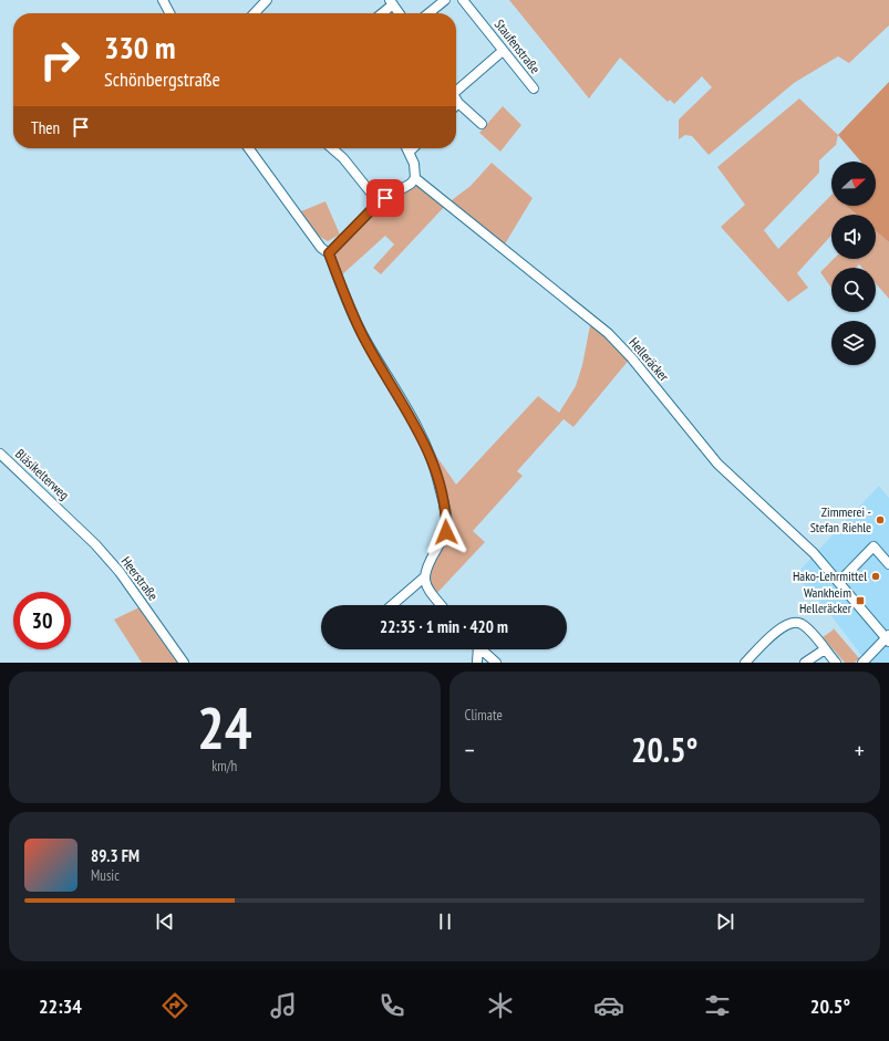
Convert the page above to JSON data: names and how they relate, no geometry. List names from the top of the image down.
{
  "streets": {
    "street": [
      "Staufenstraße",
      "Helleräcker",
      "Bläsikelterweg",
      "Heerstraße"
    ]
  },
  "crossings": [
    ["Bläsikelterweg", "Heerstraße"]
  ],
  "places": {
    "other": ["Zimmerei - Stefan Riehle", "Hako-Lehrmittel"],
    "transit": ["Wankheim Helleräcker"]
  },
  "north": "right",
  "page": {
    "turn": ["330 m", "Schönbergstraße"],
    "then": "Then",
    "limit": "30",
    "trip": "22:35 · 1 min · 420 m",
    "tile": [
      ["24", "km/h"],
      "Climate"
    ],
    "heat": ["−", "20.5°", "+"],
    "song": ["89.3 FM", "Music"],
    "tabs": ["22:34", "20.5°"]
  }
}
